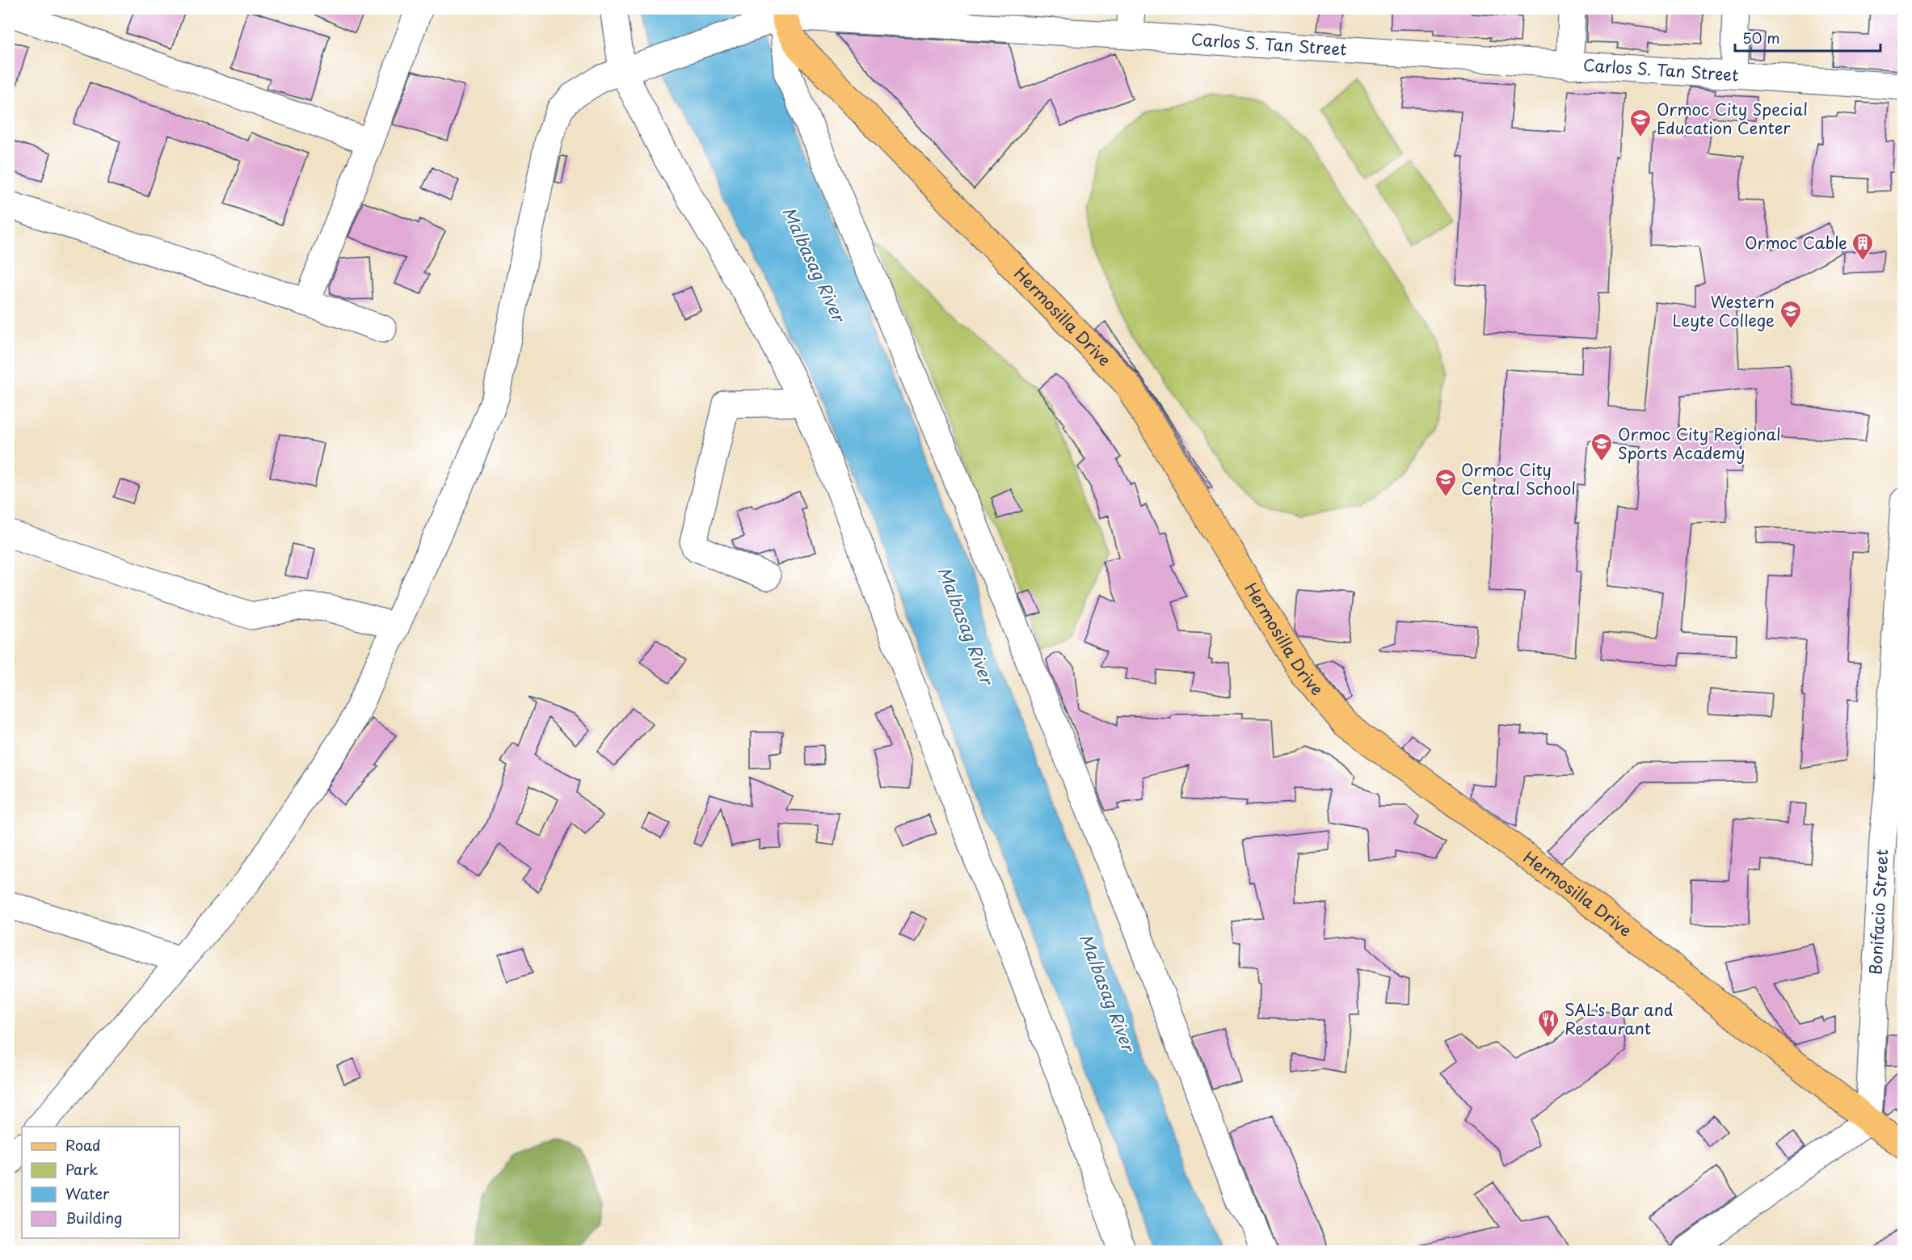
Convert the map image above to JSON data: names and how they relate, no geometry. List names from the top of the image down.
{
  "streets": {
    "main road": ["Hermosilla Drive"],
    "street": ["Carlos S. Tan Street", "Bonifacio Street"]
  },
  "crossings": [
    ["Carlos S. Tan Street", "Hermosilla Drive"],
    ["Hermosilla Drive", "Bonifacio Street"]
  ],
  "water": ["Malbasag River"],
  "places": {
    "school or university": [
      "Ormoc City Special Education Center",
      "Western Leyte College",
      "Ormoc City Regional Sports Academy",
      "Ormoc City Central School"
    ],
    "building": ["Ormoc Cable"],
    "restaurant": ["SAL's Bar and Restaurant"]
  },
  "legend": [
    "Road",
    "Park",
    "Water",
    "Building"
  ],
  "scale_bar": "50 m"
}
